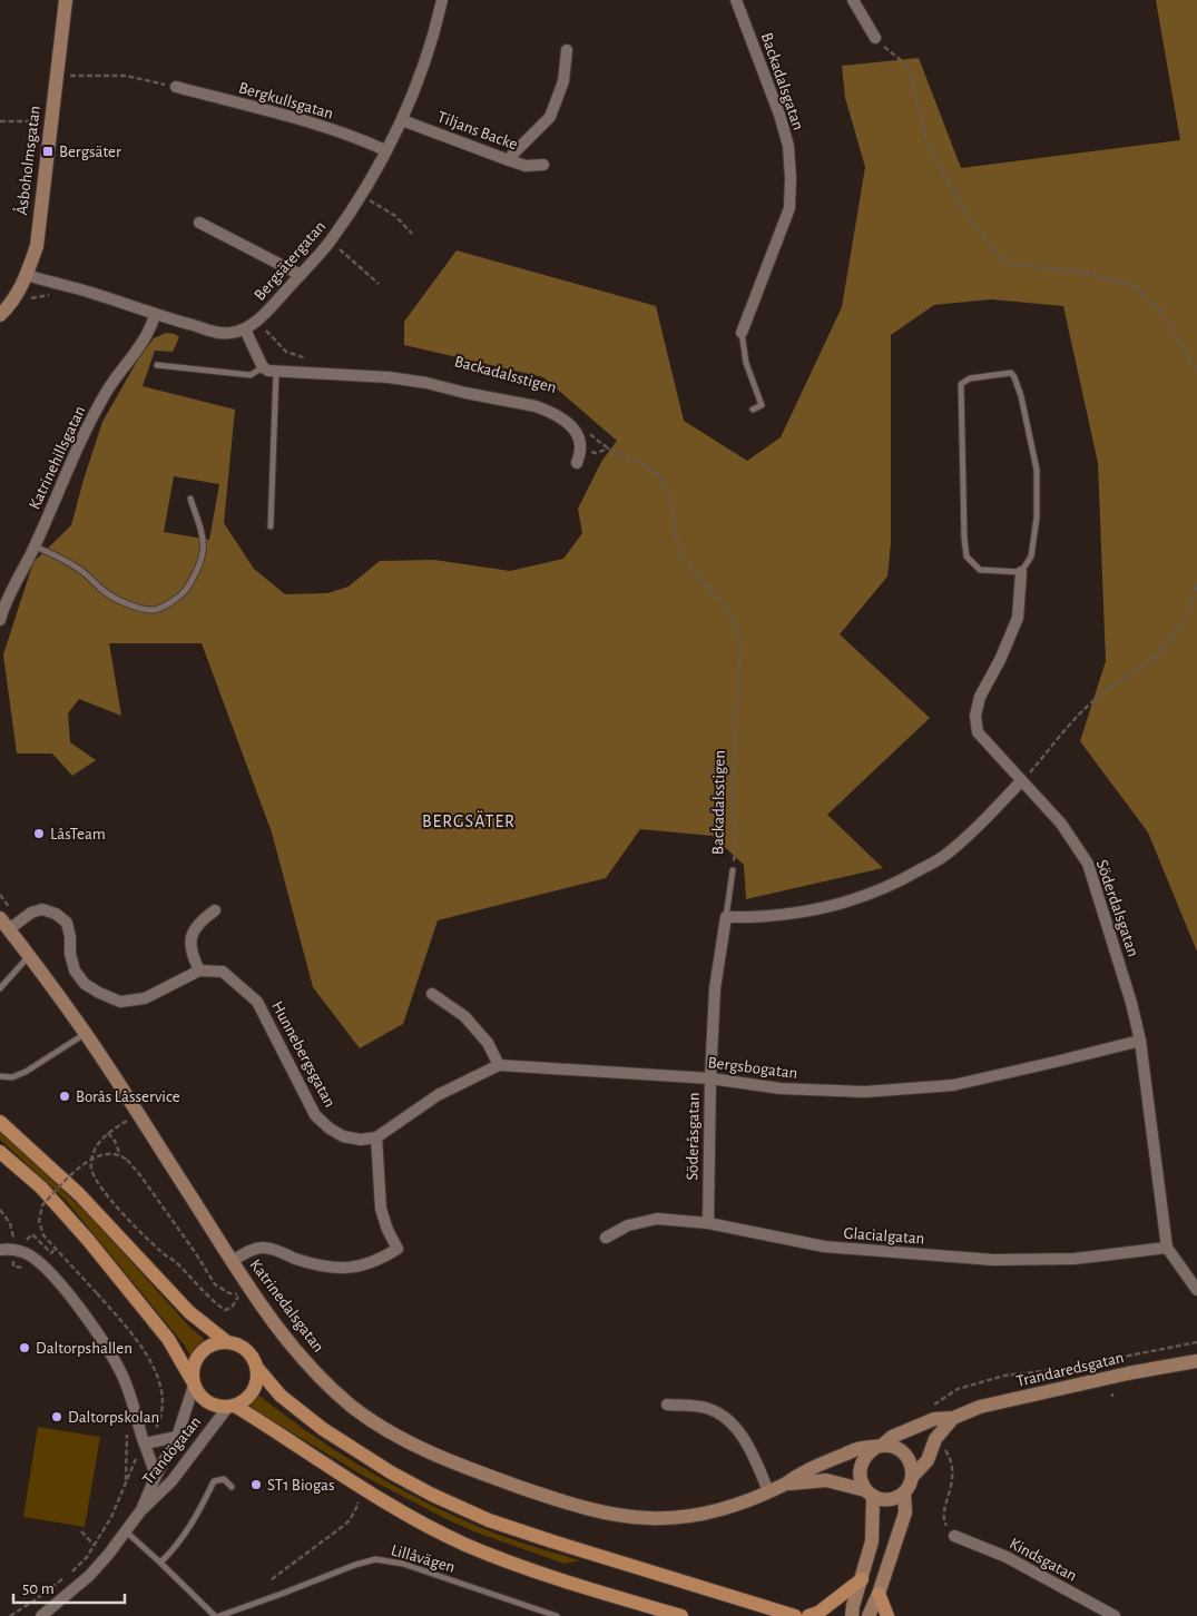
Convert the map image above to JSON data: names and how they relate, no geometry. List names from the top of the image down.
{
  "streets": {
    "street": [
      "Backadalsgatan",
      "Bergkullsgatan",
      "Tiljans Backe",
      "Åsboholmsgatan",
      "Bergsätergatan",
      "Backadalsstigen",
      "Katrinehillsgatan",
      "Söderdalsgatan",
      "Hunnebergsgatan",
      "Bergsbogatan",
      "Söderåsgatan",
      "Glacialgatan",
      "Katrinedalsgatan",
      "Trandaredsgatan",
      "Trandögatan",
      "Kindsgatan"
    ],
    "lane": ["Lillåvägen"]
  },
  "crossings": [
    ["Bergkullsgatan", "Bergsätergatan"],
    ["Tiljans Backe", "Bergsätergatan"],
    ["Backadalsstigen", "Söderåsgatan"],
    ["Söderdalsgatan", "Bergsbogatan"],
    ["Söderdalsgatan", "Glacialgatan"],
    ["Hunnebergsgatan", "Bergsbogatan"],
    ["Bergsbogatan", "Söderåsgatan"],
    ["Söderåsgatan", "Glacialgatan"],
    ["Katrinedalsgatan", "Trandaredsgatan"]
  ],
  "districts": ["BERGSÄTER"],
  "places": {
    "transit": ["Bergsäter"],
    "other": [
      "LåsTeam",
      "Borås Låsservice",
      "Daltorpshallen",
      "Daltorpskolan",
      "ST1 Biogas"
    ]
  },
  "scale_bar": "50 m"
}
